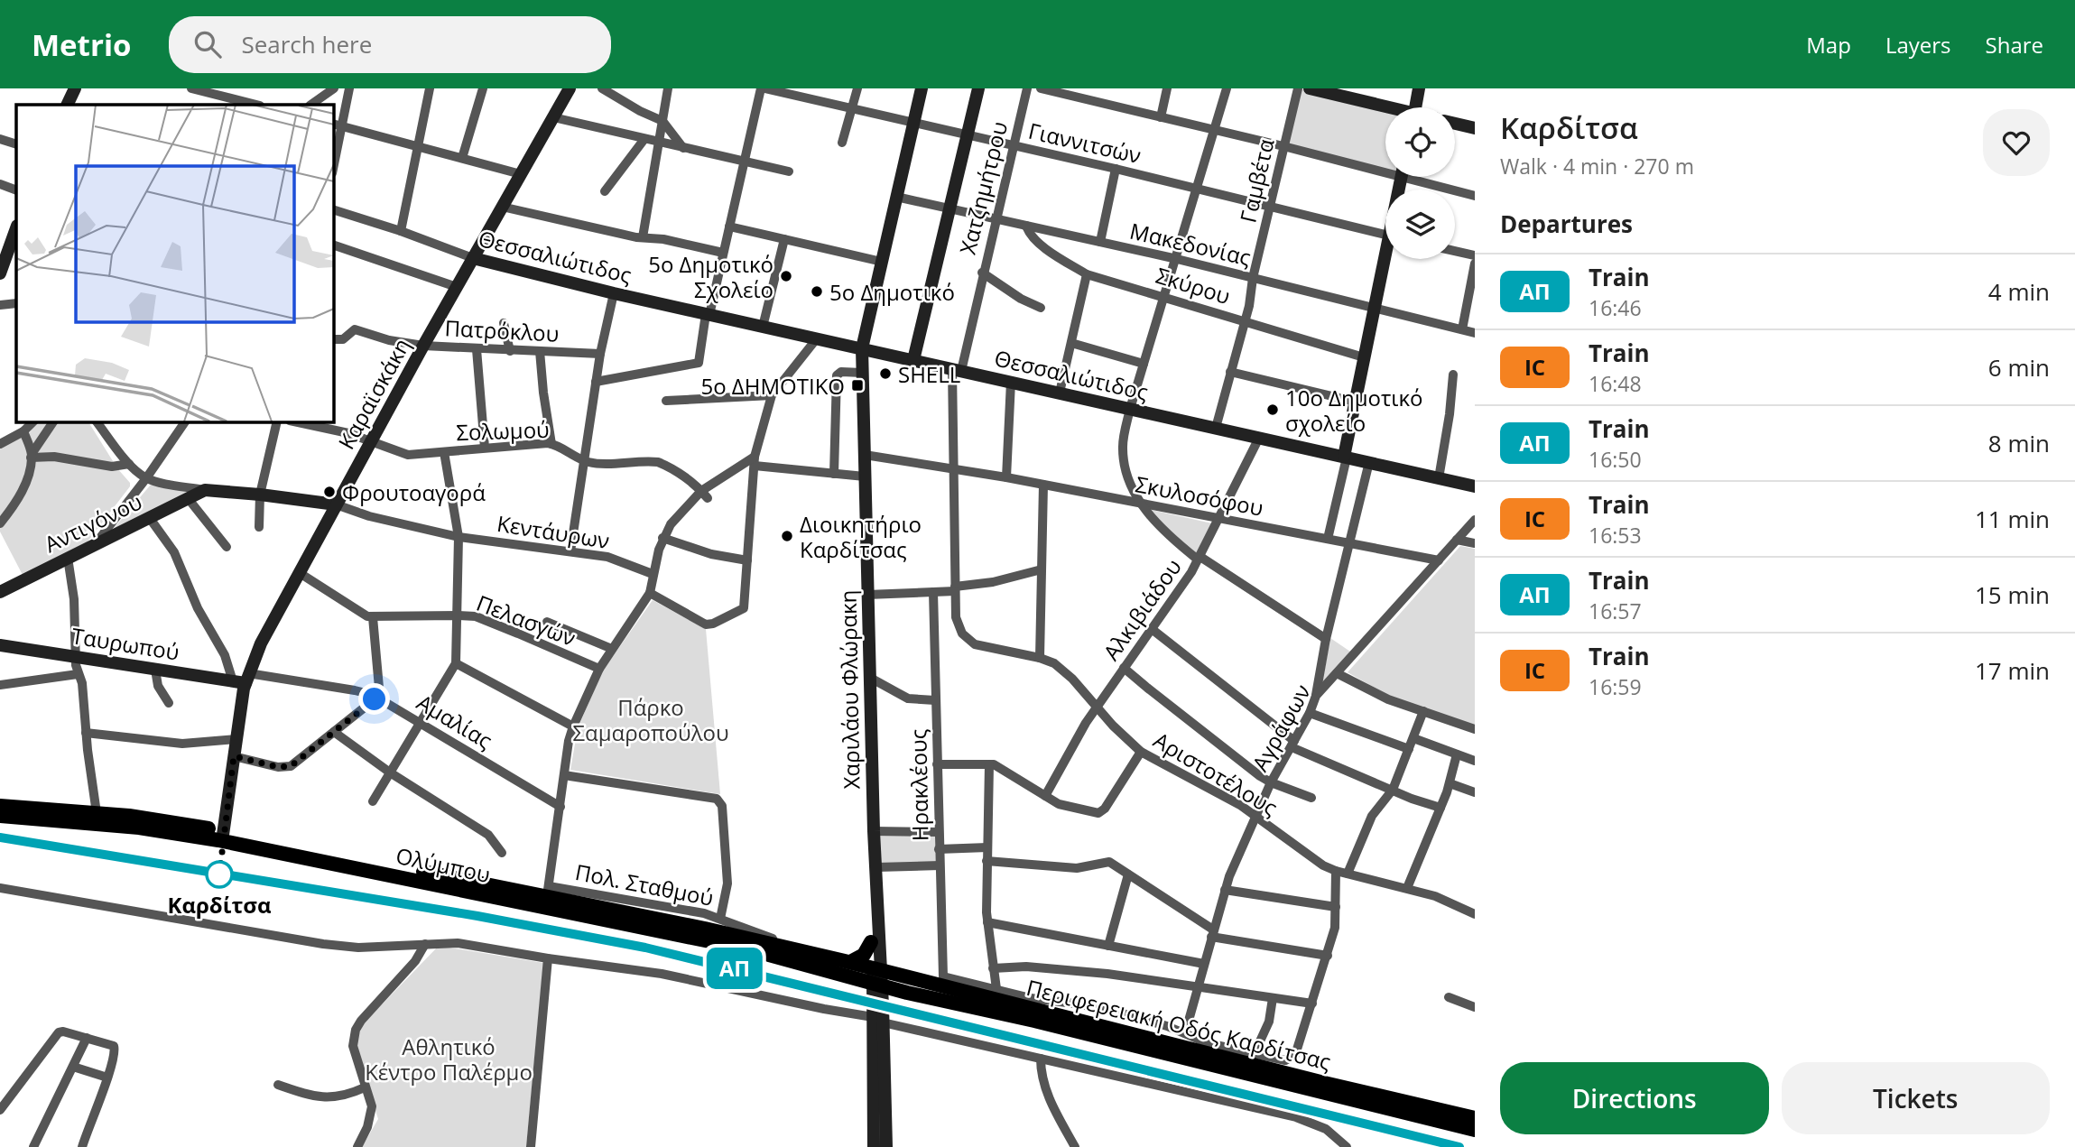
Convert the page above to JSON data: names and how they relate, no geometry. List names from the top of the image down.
{
  "streets": {
    "main road": [
      "Θεσσαλιώτιδος",
      "Καραϊσκάκη",
      "Αντιγόνου",
      "Ταυρωπού",
      "Χαριλάου Φλώρακη",
      "Ολύμπου",
      "Περιφερειακή Οδός Καρδίτσας"
    ],
    "street": [
      "Γιαννιτσών",
      "Γαμβέτα",
      "Χατζημήτρου",
      "Μακεδονίας",
      "Σκύρου",
      "Πατρόκλου",
      "Σολωμού",
      "Σκυλοσόφου",
      "Κεντάυρων",
      "Αλκιβιάδου",
      "Πελασγών",
      "Αμαλίας",
      "Αγράφων",
      "Αριστοτέλους",
      "Ηρακλέους",
      "Πολ. Σταθμού"
    ]
  },
  "crossings": [
    ["Γιαννιτσών", "Γαμβέτα"],
    ["Γιαννιτσών", "Χατζημήτρου"],
    ["Γιαννιτσών", "Χαριλάου Φλώρακη"],
    ["Γαμβέτα", "Μακεδονίας"],
    ["Γαμβέτα", "Θεσσαλιώτιδος"],
    ["Γαμβέτα", "Σκύρου"],
    ["Χατζημήτρου", "Μακεδονίας"],
    ["Χατζημήτρου", "Θεσσαλιώτιδος"],
    ["Χατζημήτρου", "Αριστοτέλους"],
    ["Μακεδονίας", "Σκύρου"],
    ["Μακεδονίας", "Χαριλάου Φλώρακη"],
    ["Θεσσαλιώτιδος", "Καραϊσκάκη"],
    ["Θεσσαλιώτιδος", "Αλκιβιάδου"],
    ["Θεσσαλιώτιδος", "Χαριλάου Φλώρακη"],
    ["Θεσσαλιώτιδος", "Αριστοτέλους"],
    ["Πατρόκλου", "Καραϊσκάκη"],
    ["Καραϊσκάκη", "Σολωμού"],
    ["Καραϊσκάκη", "Κεντάυρων"],
    ["Καραϊσκάκη", "Πελασγών"],
    ["Καραϊσκάκη", "Ταυρωπού"],
    ["Καραϊσκάκη", "Αμαλίας"],
    ["Καραϊσκάκη", "Ολύμπου"],
    ["Σκυλοσόφου", "Αλκιβιάδου"],
    ["Σκυλοσόφου", "Χαριλάου Φλώρακη"],
    ["Σκυλοσόφου", "Αγράφων"],
    ["Σκυλοσόφου", "Αριστοτέλους"],
    ["Αλκιβιάδου", "Αριστοτέλους"],
    ["Ταυρωπού", "Αμαλίας"],
    ["Χαριλάου Φλώρακη", "Ολύμπου"],
    ["Χαριλάου Φλώρακη", "Περιφερειακή Οδός Καρδίτσας"],
    ["Αγράφων", "Αριστοτέλους"],
    ["Ολύμπου", "Πολ. Σταθμού"],
    ["Ολύμπου", "Περιφερειακή Οδός Καρδίτσας"]
  ],
  "parks": ["Πάρκο Σαμαροπούλου", "Αθλητικό Κέντρο Παλέρμο"],
  "places": {
    "other": [
      "5ο Δημοτικό Σχολείο",
      "5ο Δημοτικό",
      "SHELL",
      "10ο Δημοτικό σχολείο",
      "Φρουτοαγορά",
      "Διοικητήριο Καρδίτσας",
      "Καρδίτσα"
    ],
    "transit": ["5ο ΔΗΜΟΤΙΚΟ"]
  },
  "page": {
    "header": "Metrio",
    "search": "Search here",
    "nav": ["Map", "Layers", "Share"],
    "on_map": "ΑΠ",
    "heading": [
      ["Καρδίτσα", "Walk · 4 min · 270 m"],
      "Departures"
    ],
    "list": [
      {
        "mark": "ΑΠ",
        "name": "Train",
        "note": "16:46",
        "value": "4 min"
      },
      {
        "mark": "IC",
        "name": "Train",
        "note": "16:48",
        "value": "6 min"
      },
      {
        "mark": "ΑΠ",
        "name": "Train",
        "note": "16:50",
        "value": "8 min"
      },
      {
        "mark": "IC",
        "name": "Train",
        "note": "16:53",
        "value": "11 min"
      },
      {
        "mark": "ΑΠ",
        "name": "Train",
        "note": "16:57",
        "value": "15 min"
      },
      {
        "mark": "IC",
        "name": "Train",
        "note": "16:59",
        "value": "17 min"
      }
    ],
    "buttons": ["Directions", "Tickets"]
  }
}
